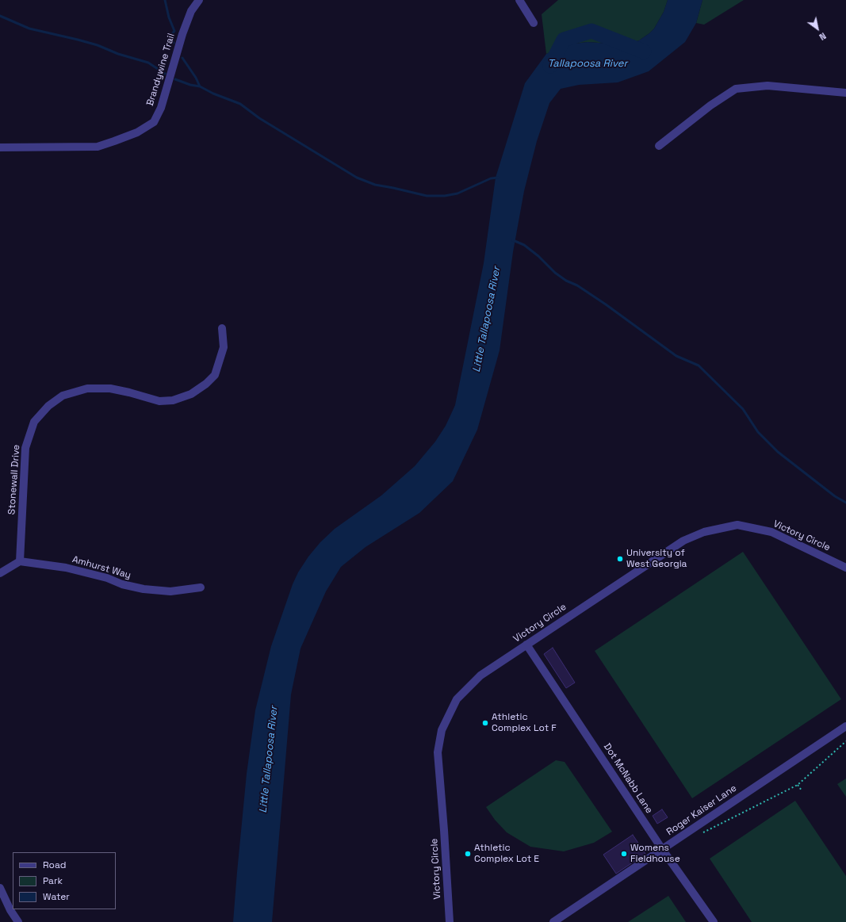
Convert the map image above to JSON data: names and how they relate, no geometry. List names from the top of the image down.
{
  "streets": {
    "street": [
      "Brandywine Trail",
      "Stonewall Drive",
      "Victory Circle",
      "Amhurst Way",
      "Dot McNabb Lane",
      "Roger Kaiser Lane"
    ]
  },
  "crossings": [
    ["Stonewall Drive", "Amhurst Way"],
    ["Victory Circle", "Dot McNabb Lane"],
    ["Dot McNabb Lane", "Roger Kaiser Lane"]
  ],
  "water": ["Tallapoosa River", "Little Tallapoosa River"],
  "places": [
    "University of West Georgia",
    "Athletic Complex Lot F",
    "Athletic Complex Lot E",
    "Womens Fieldhouse"
  ],
  "legend": ["Road", "Park", "Water"],
  "north": "bottom right"
}
